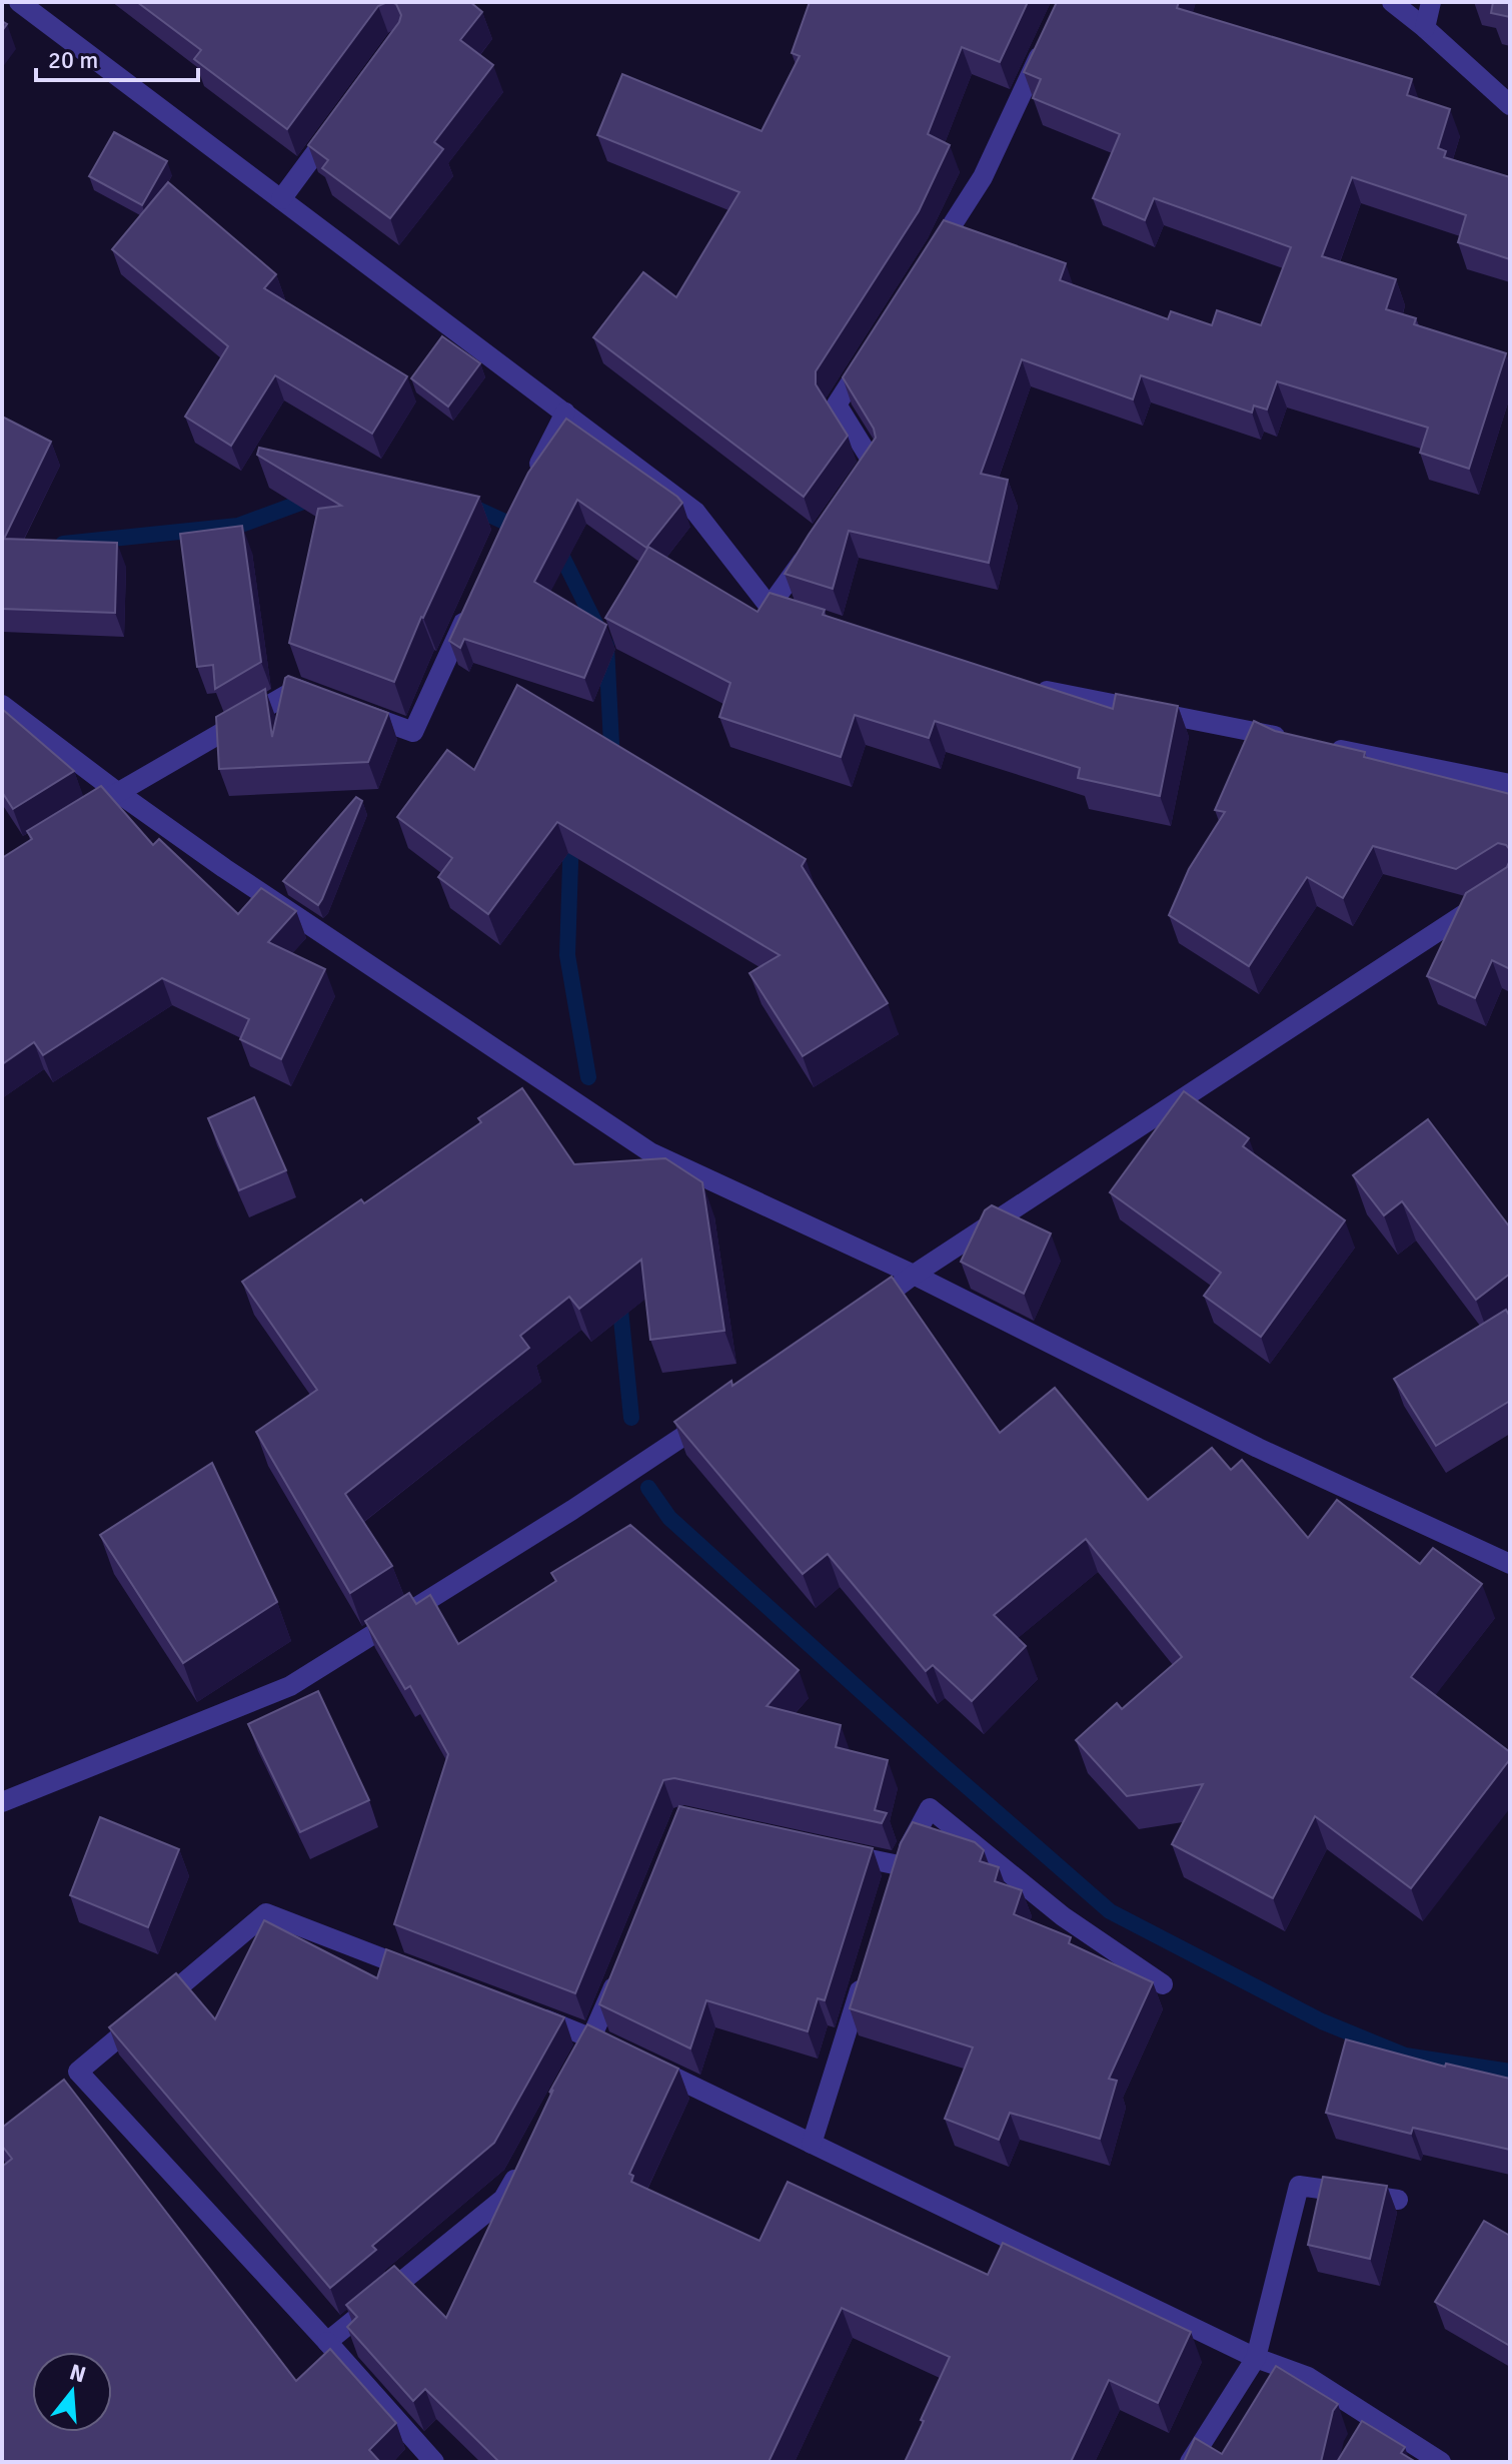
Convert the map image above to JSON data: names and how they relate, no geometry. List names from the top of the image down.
{
  "scale_bar": "20 m",
  "north": "top"
}
